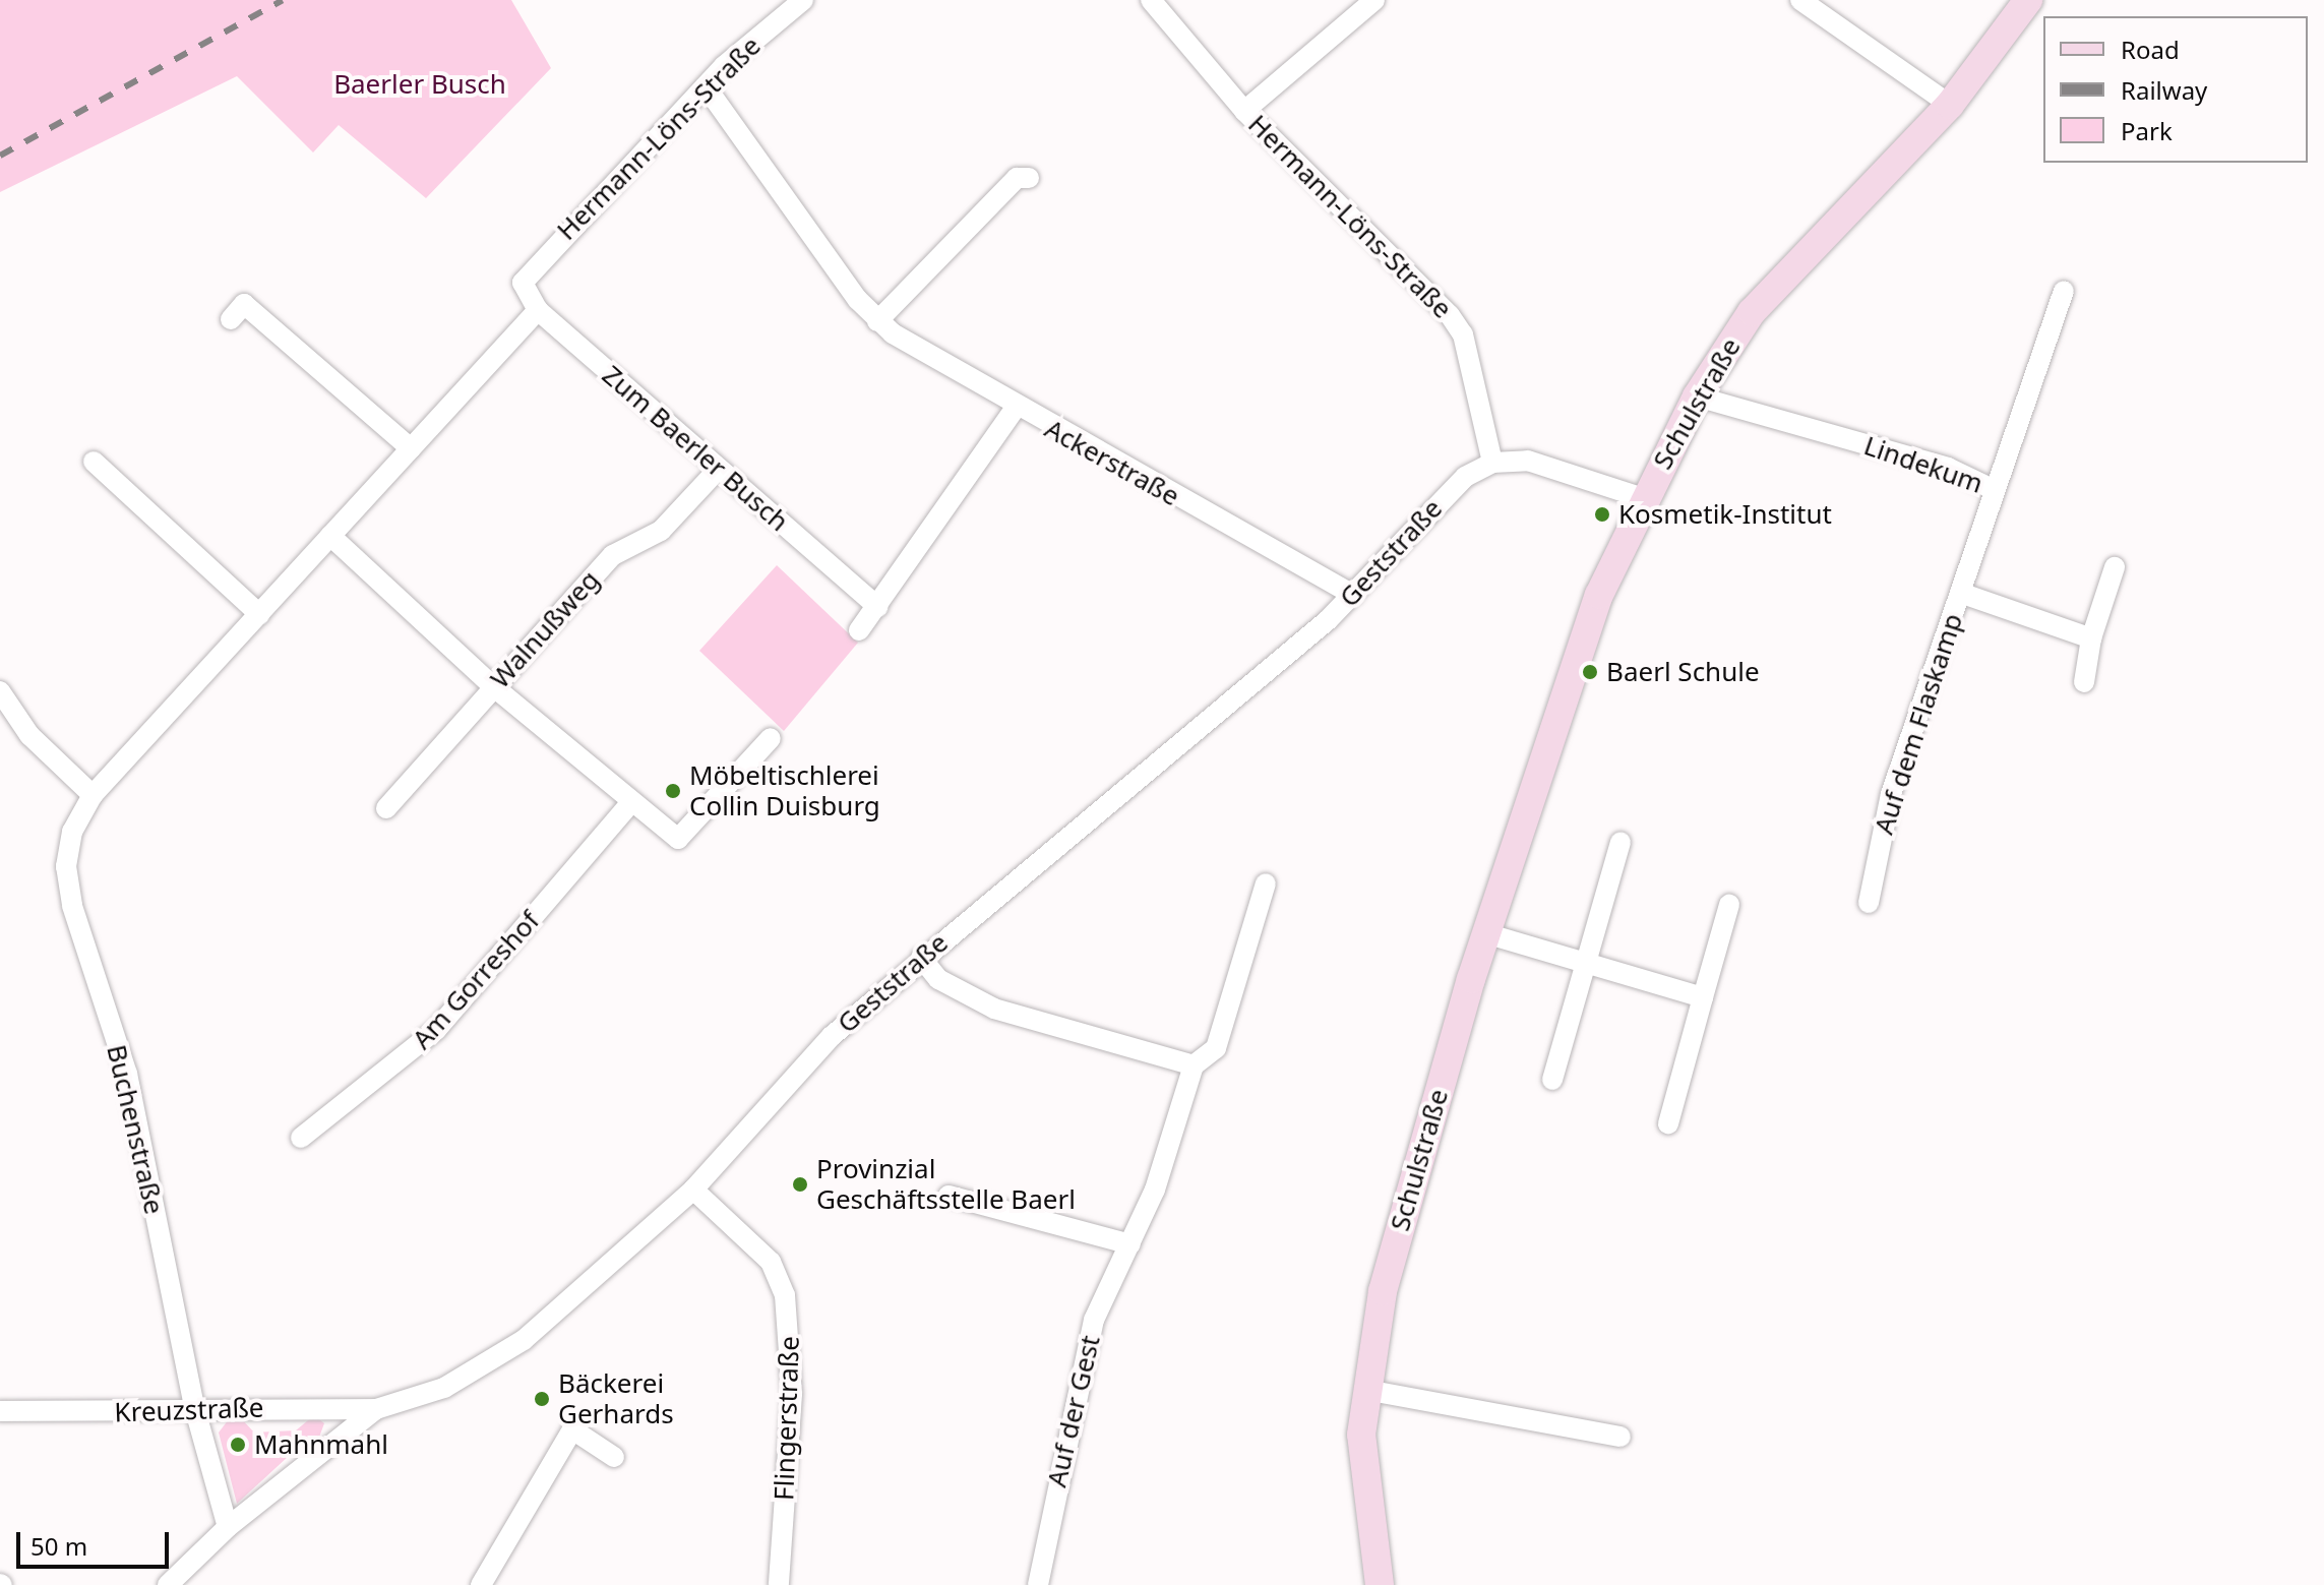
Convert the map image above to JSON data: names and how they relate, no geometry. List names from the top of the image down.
{
  "streets": {
    "street": [
      "Hermann-Löns-Straße",
      "Schulstraße",
      "Zum Baerler Busch",
      "Ackerstraße",
      "Lindekum",
      "Geststraße",
      "Walnußweg",
      "Auf dem Flaskamp",
      "Am Gorreshof",
      "Buchenstraße",
      "Kreuzstraße",
      "Auf der Gest",
      "Flingerstraße"
    ]
  },
  "crossings": [
    ["Hermann-Löns-Straße", "Zum Baerler Busch"],
    ["Hermann-Löns-Straße", "Ackerstraße"],
    ["Hermann-Löns-Straße", "Geststraße"],
    ["Schulstraße", "Lindekum"],
    ["Zum Baerler Busch", "Walnußweg"],
    ["Zum Baerler Busch", "Buchenstraße"],
    ["Ackerstraße", "Geststraße"],
    ["Lindekum", "Auf dem Flaskamp"],
    ["Geststraße", "Buchenstraße"],
    ["Geststraße", "Kreuzstraße"],
    ["Geststraße", "Flingerstraße"],
    ["Buchenstraße", "Kreuzstraße"]
  ],
  "parks": ["Baerler Busch"],
  "places": [
    "Kosmetik-Institut",
    "Baerl Schule",
    "Möbeltischlerei Collin Duisburg",
    "Provinzial Geschäftsstelle Baerl",
    "Bäckerei Gerhards",
    "Mahnmahl"
  ],
  "legend": ["Road", "Railway", "Park"],
  "scale_bar": "50 m"
}
